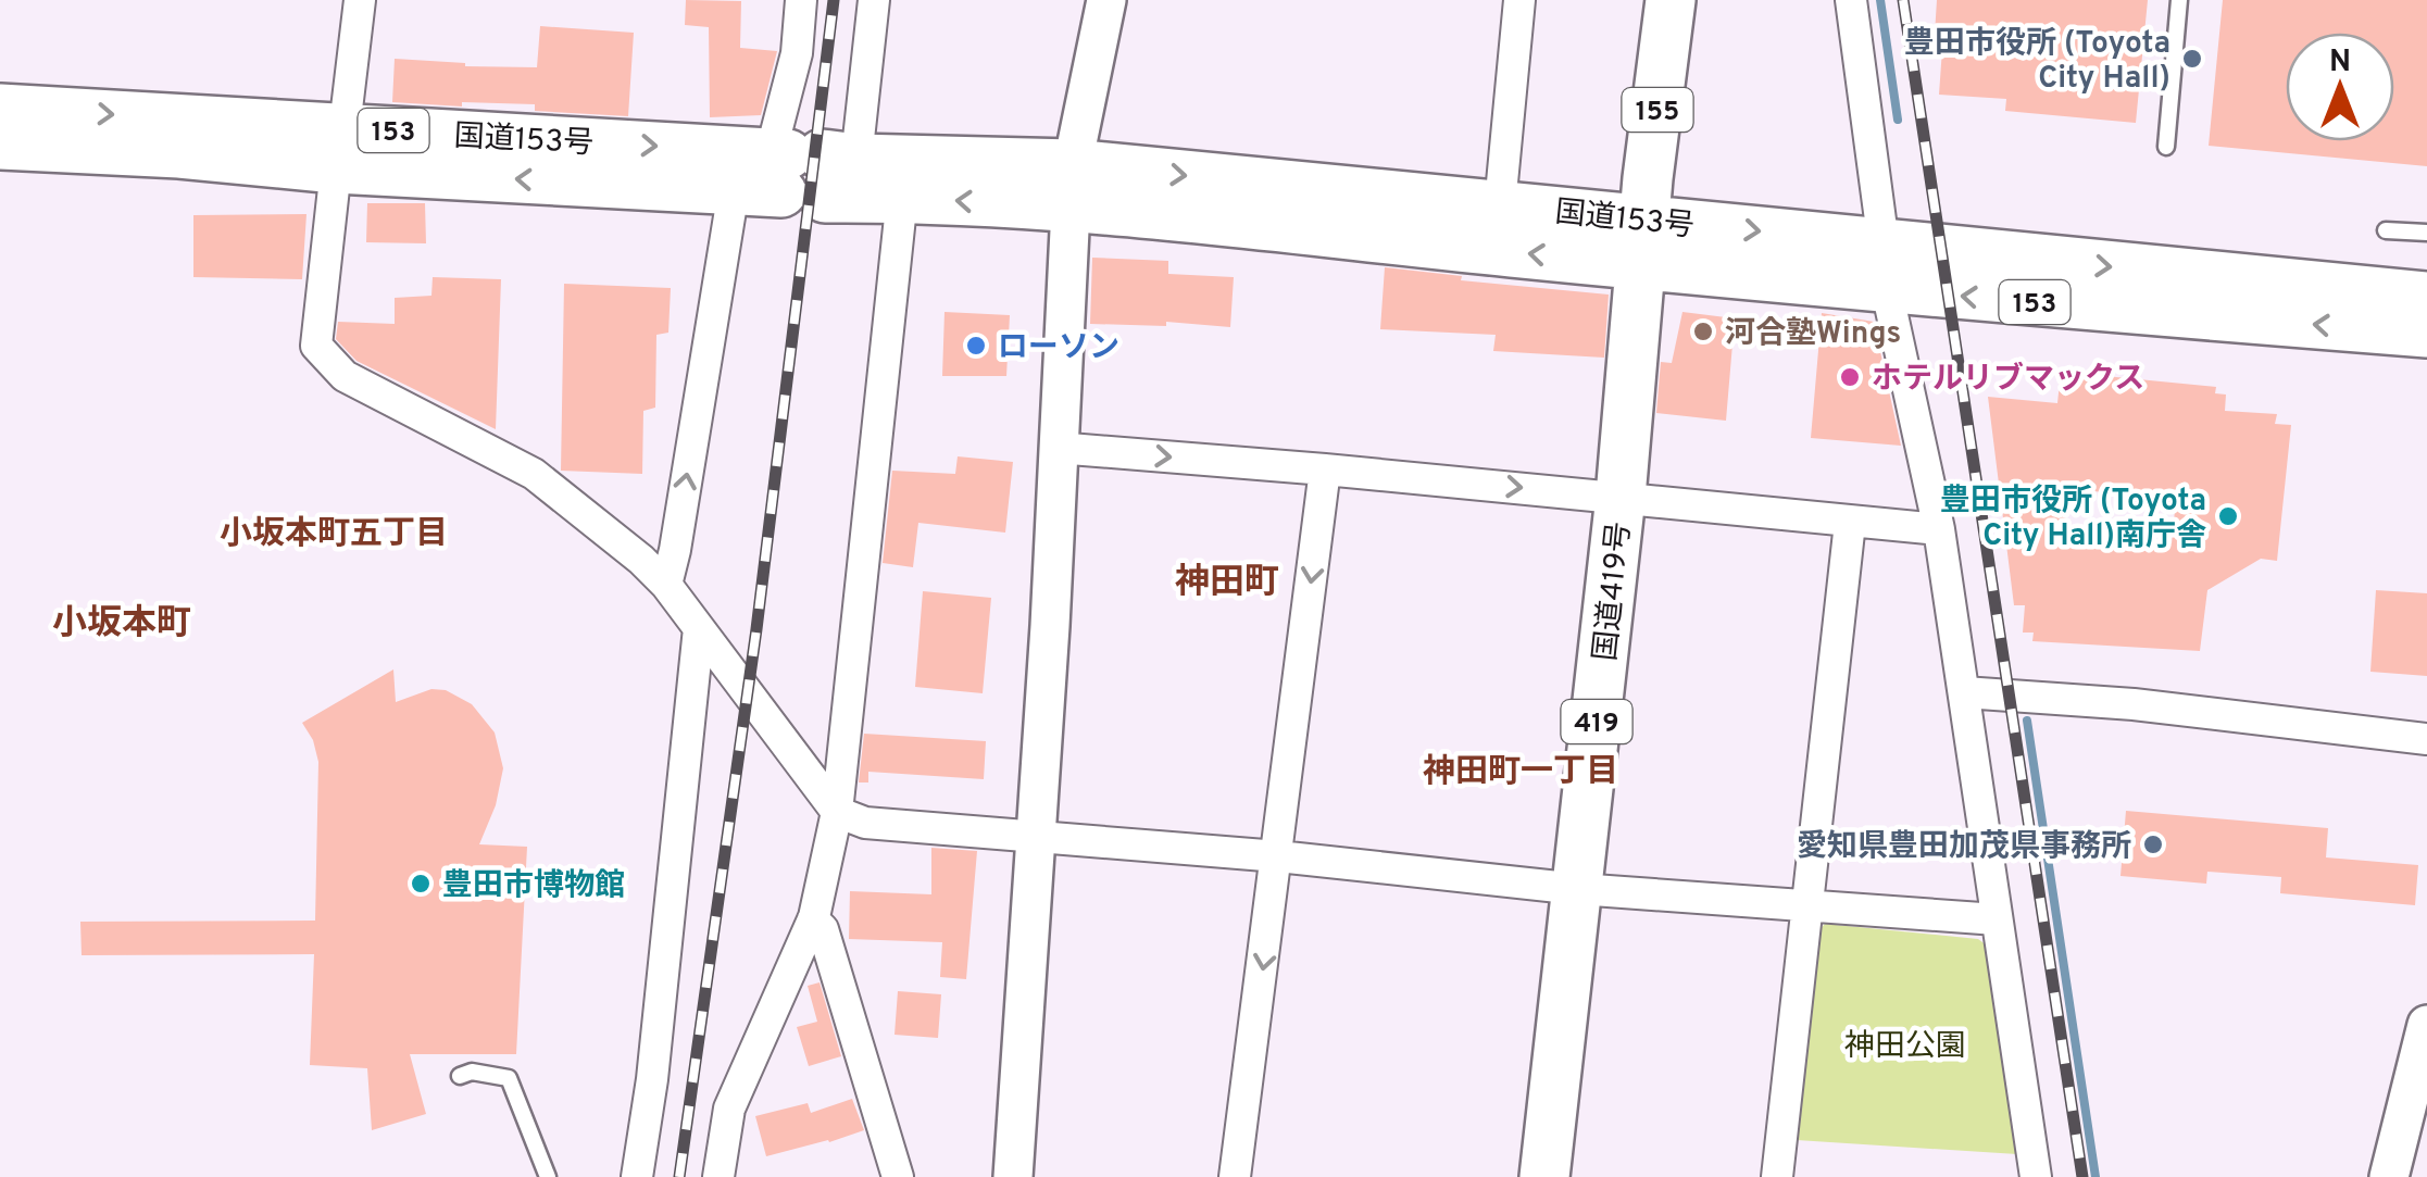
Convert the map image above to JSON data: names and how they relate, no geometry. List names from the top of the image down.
{
  "streets": {
    "highway": [
      "155",
      "153",
      "国道153号",
      "国道419号",
      "419"
    ]
  },
  "crossings": [
    ["155", "国道153号"],
    ["155", "国道419号"],
    ["国道153号", "国道419号"]
  ],
  "districts": [
    "小坂本町五丁目",
    "神田町",
    "小坂本町",
    "神田町一丁目"
  ],
  "parks": ["神田公園"],
  "places": [
    "豊田市役所 (Toyota City Hall)",
    "河合塾Wings",
    "ローソン",
    "ホテルリブマックス",
    "豊田市役所 (Toyota City Hall)南庁舎",
    "愛知県豊田加茂県事務所",
    "豊田市博物館"
  ],
  "north": "top"
}
